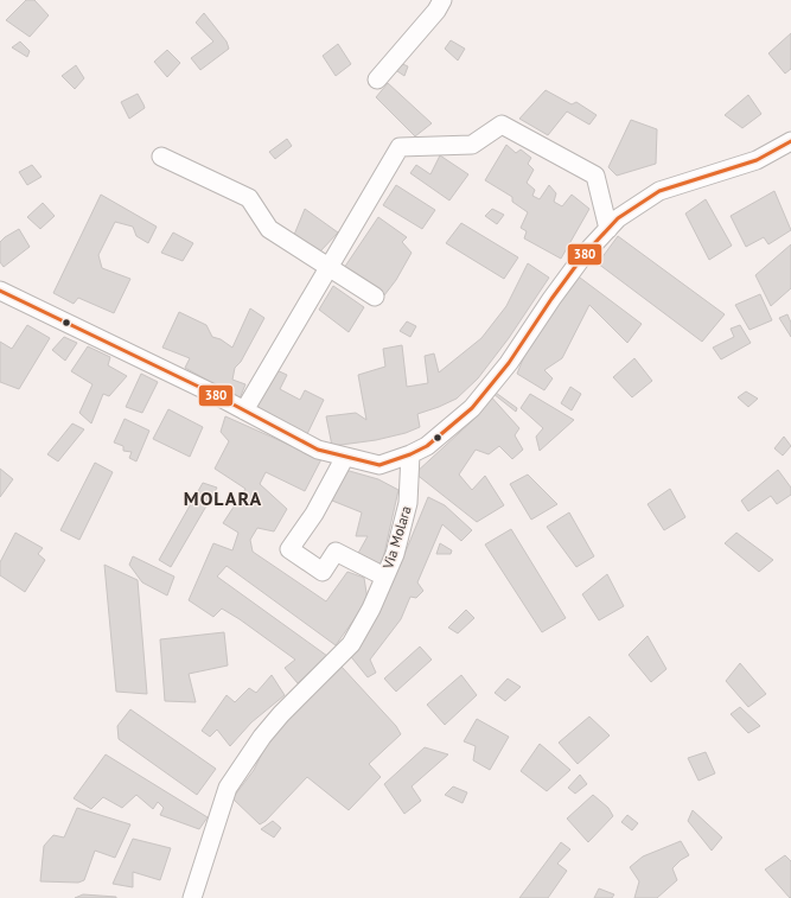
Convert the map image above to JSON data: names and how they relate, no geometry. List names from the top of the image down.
{
  "streets": {
    "street": ["Via Molara"]
  },
  "districts": ["MOLARA"],
  "lines": ["transit line 380"]
}
